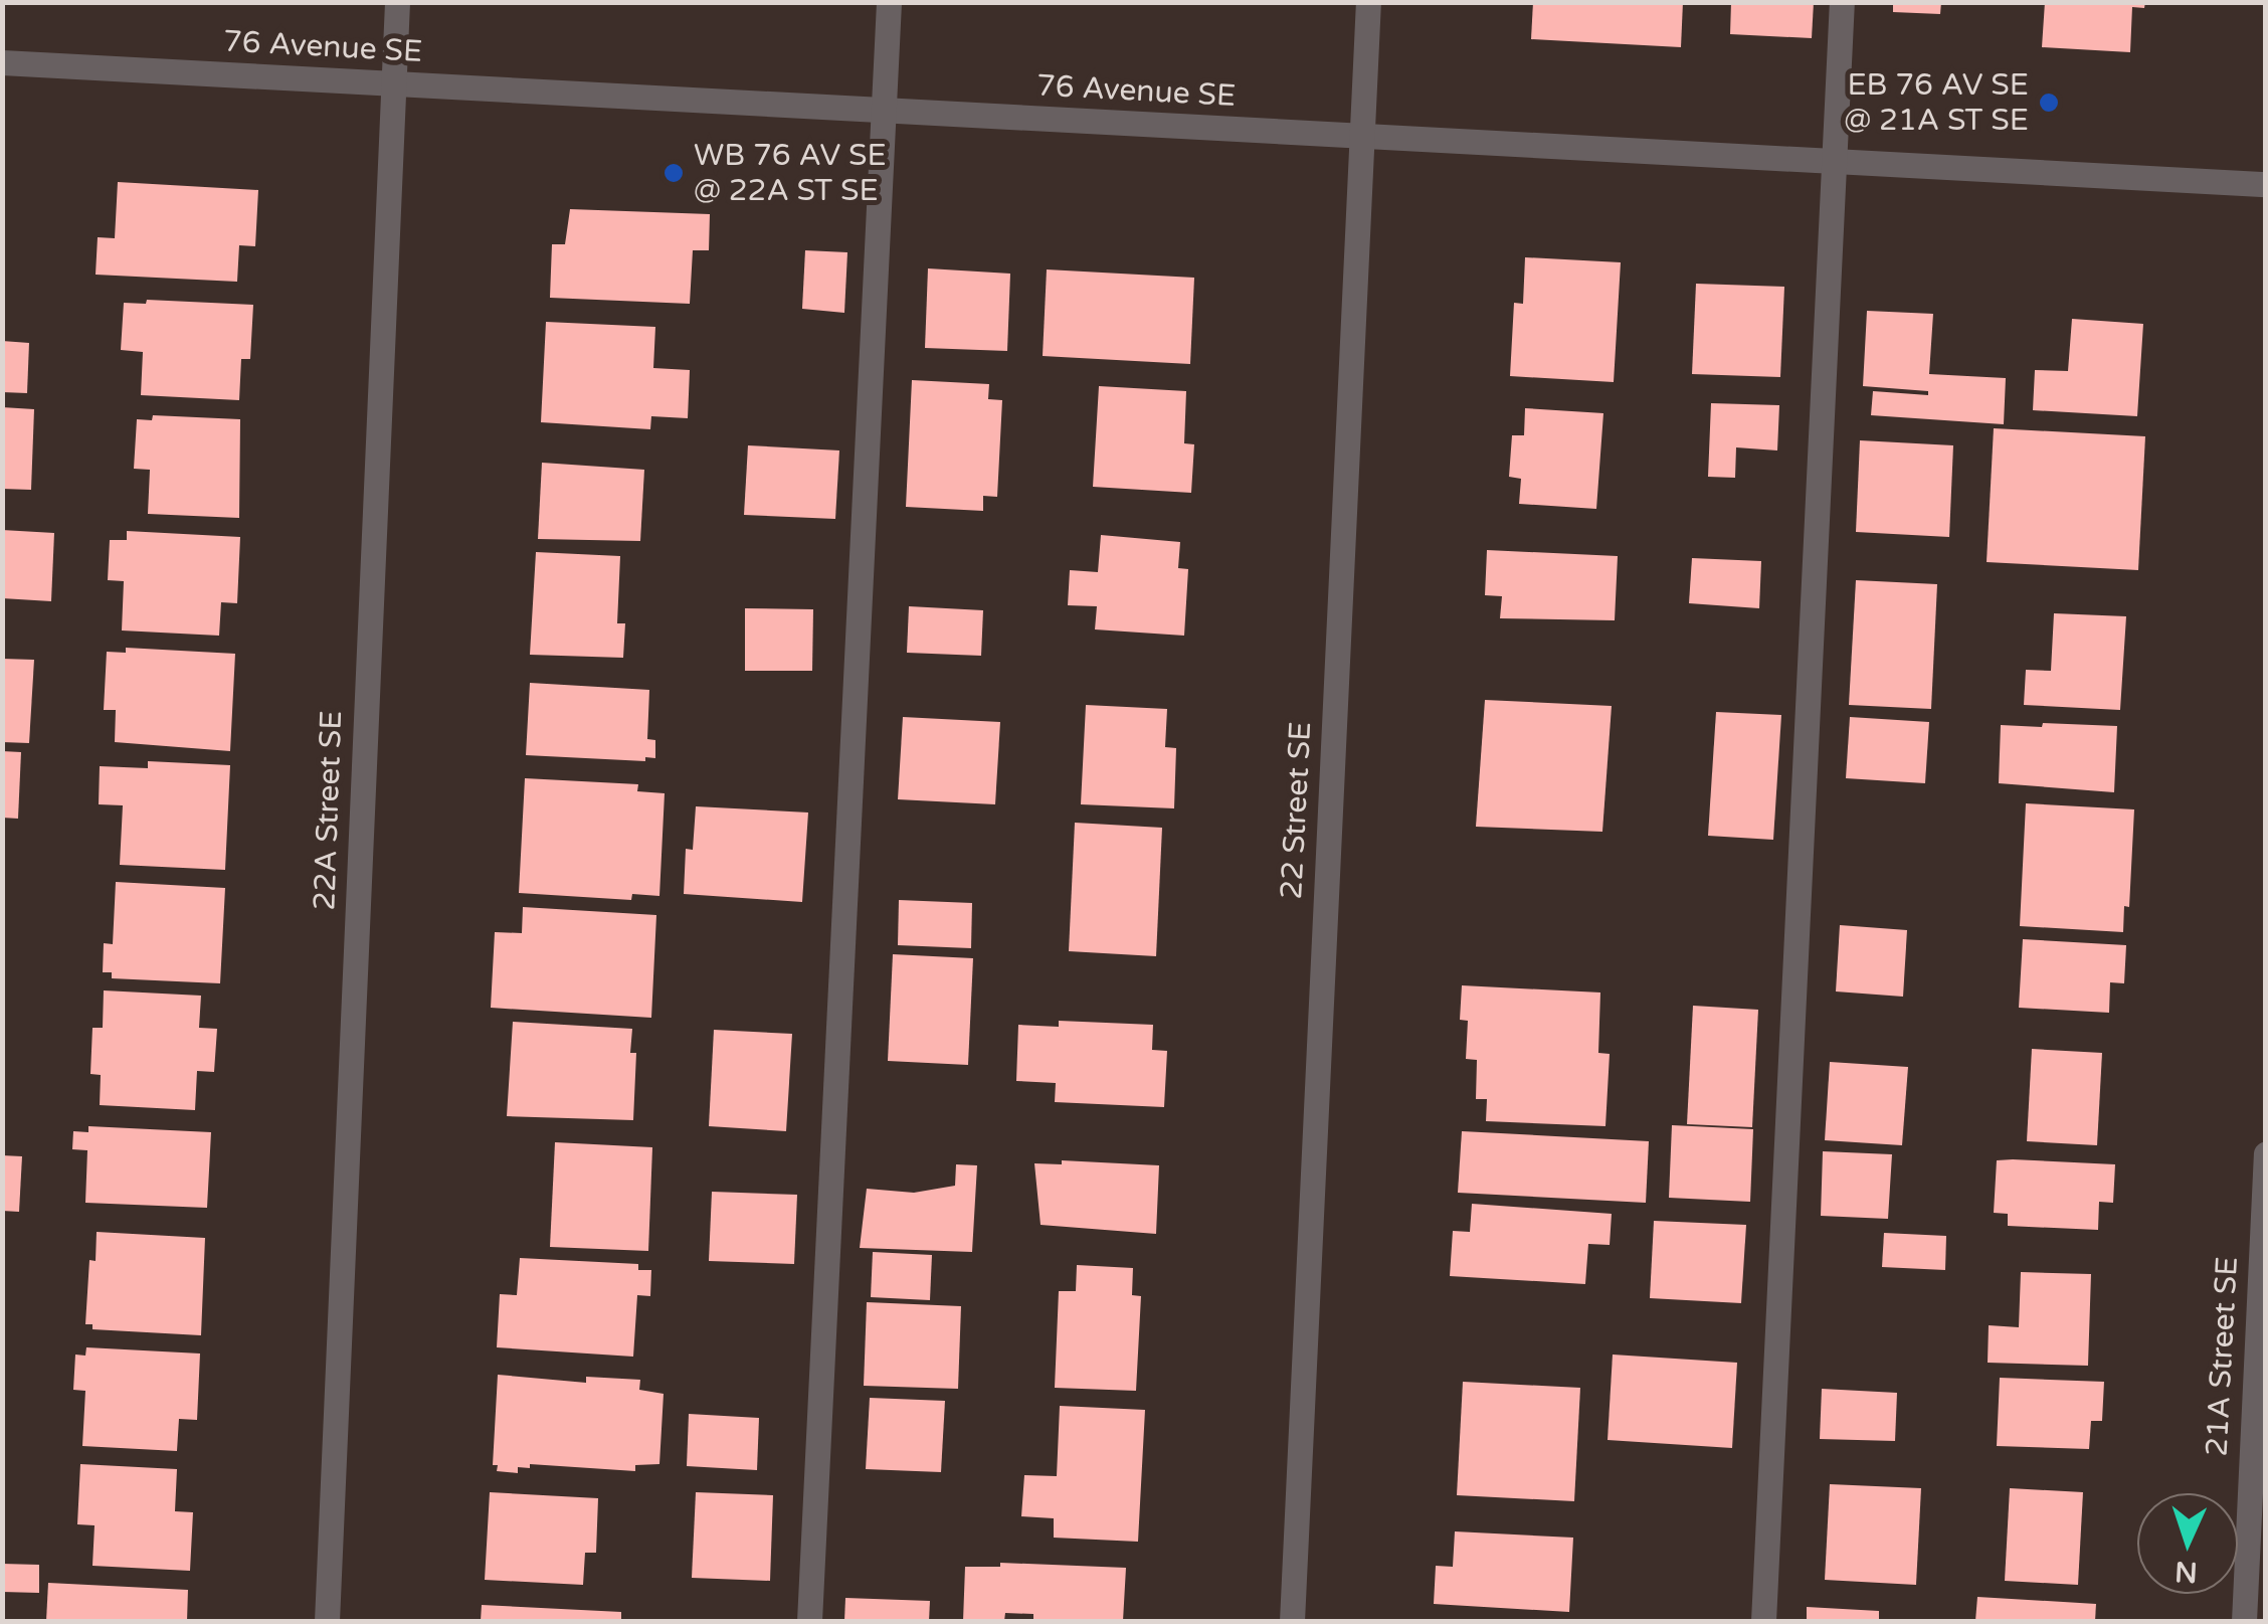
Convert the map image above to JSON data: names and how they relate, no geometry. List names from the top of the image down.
{
  "streets": {
    "street": [
      "76 Avenue SE",
      "22A Street SE",
      "22 Street SE",
      "21A Street SE"
    ]
  },
  "crossings": [
    ["76 Avenue SE", "22A Street SE"],
    ["76 Avenue SE", "22 Street SE"]
  ],
  "places": ["EB 76 AV SE @ 21A ST SE", "WB 76 AV SE @ 22A ST SE"],
  "north": "bottom"
}
